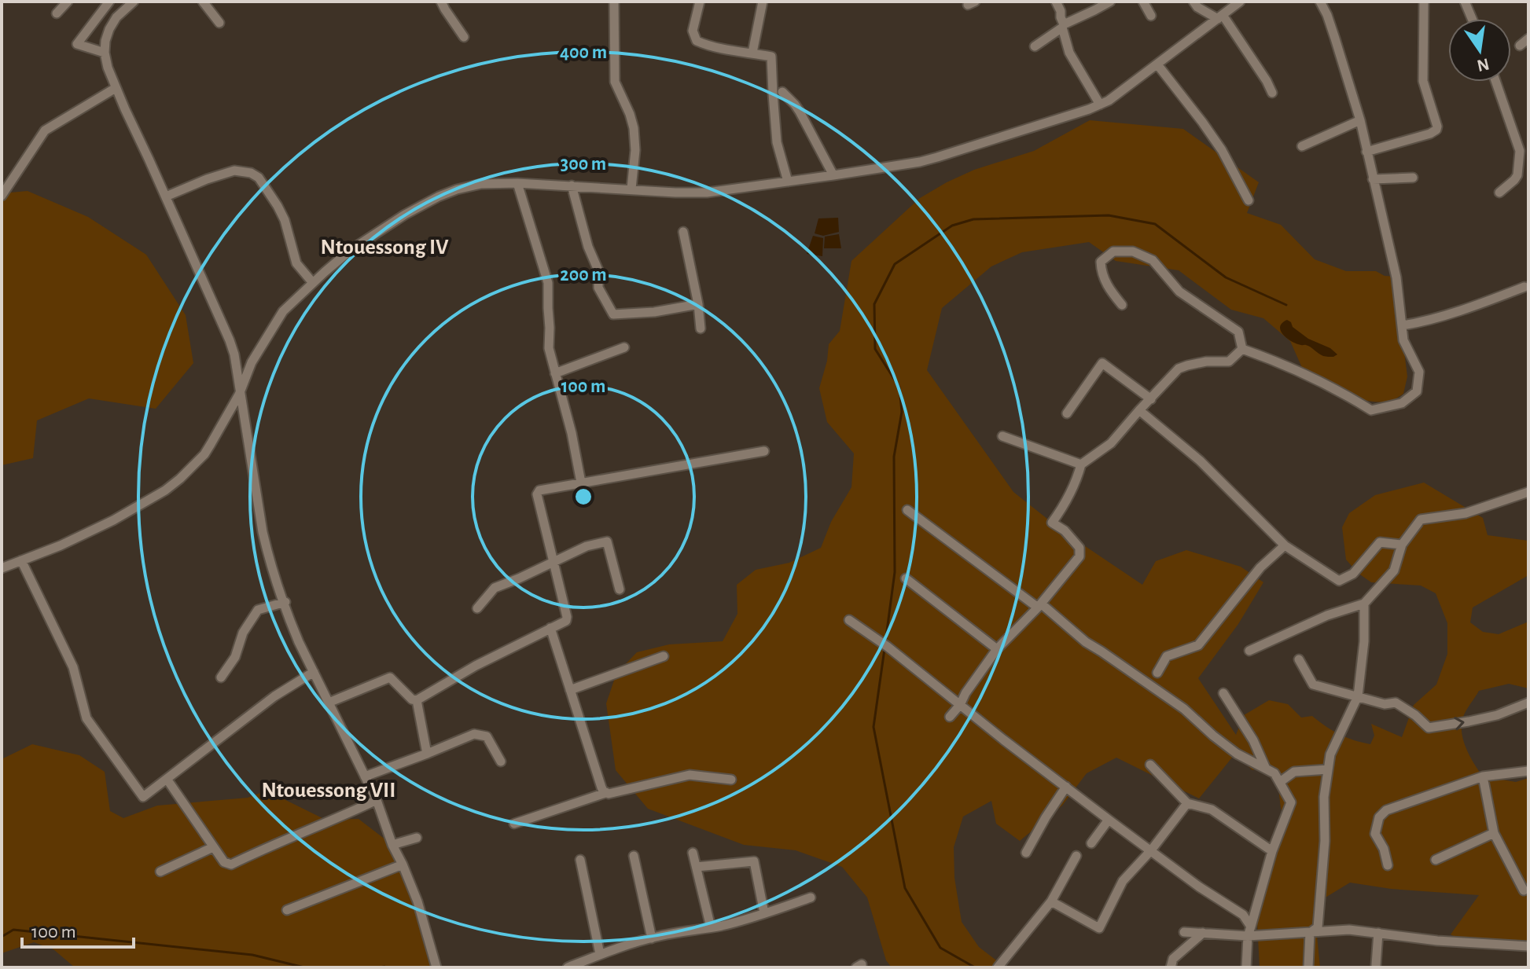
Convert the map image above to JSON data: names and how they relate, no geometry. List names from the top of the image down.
{
  "districts": ["Ntouessong IV", "Ntouessong VII"],
  "scale_bar": "100 m",
  "north": "bottom",
  "rings": [
    "400 m",
    "300 m",
    "200 m",
    "100 m"
  ]
}
